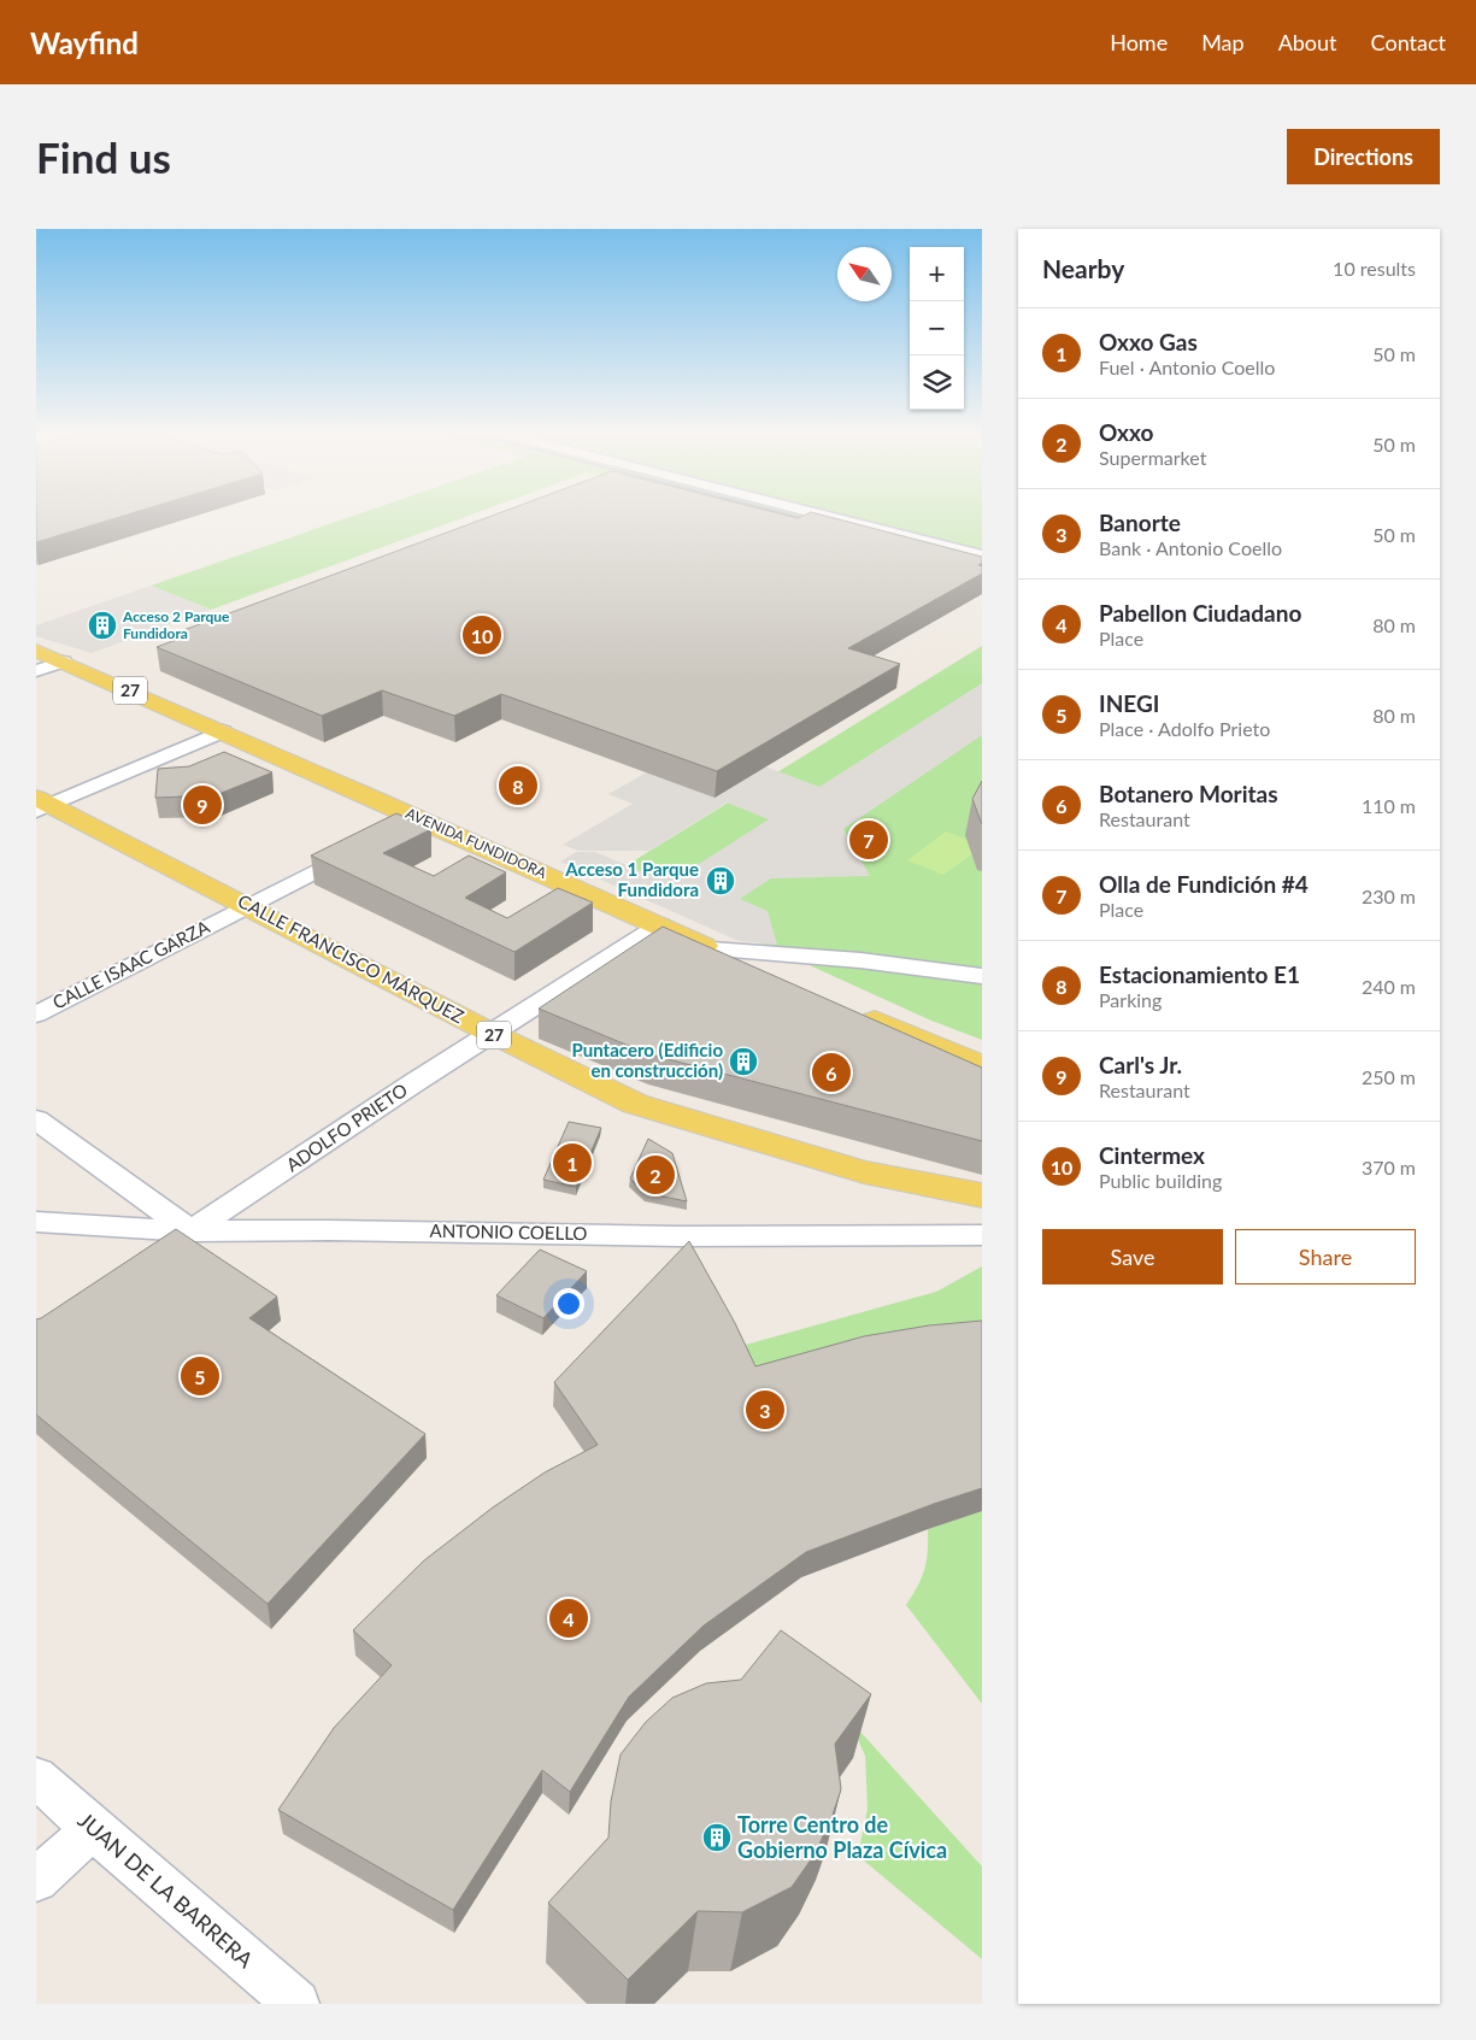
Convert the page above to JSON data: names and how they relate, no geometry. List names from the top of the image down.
{
  "streets": {
    "main road": ["27", "AVENIDA FUNDIDORA", "CALLE FRANCISCO MÁRQUEZ"],
    "street": [
      "CALLE ISAAC GARZA",
      "ADOLFO PRIETO",
      "ANTONIO COELLO",
      "JUAN DE LA BARRERA"
    ]
  },
  "crossings": [
    ["AVENIDA FUNDIDORA", "ADOLFO PRIETO"],
    ["CALLE FRANCISCO MÁRQUEZ", "CALLE ISAAC GARZA"],
    ["CALLE FRANCISCO MÁRQUEZ", "ADOLFO PRIETO"],
    ["ADOLFO PRIETO", "ANTONIO COELLO"]
  ],
  "places": {
    "building": [
      "Acceso 2 Parque Fundidora",
      "Acceso 1 Parque Fundidora",
      "Puntacero (Edificio en construcción)",
      "Torre Centro de Gobierno Plaza Cívica"
    ]
  },
  "north": "top left",
  "page": {
    "header": "Wayfind",
    "nav": [
      "Home",
      "Map",
      "About",
      "Contact"
    ],
    "buttons": [
      "Directions",
      ["Save", "Share"]
    ],
    "title": "Find us",
    "heading": ["Nearby", "10 results"],
    "map_buttons": ["+", "−"],
    "list": [
      {
        "mark": "1",
        "name": "Oxxo Gas",
        "note": "Fuel · Antonio Coello",
        "value": "50 m"
      },
      {
        "mark": "2",
        "name": "Oxxo",
        "note": "Supermarket",
        "value": "50 m"
      },
      {
        "mark": "3",
        "name": "Banorte",
        "note": "Bank · Antonio Coello",
        "value": "50 m"
      },
      {
        "mark": "4",
        "name": "Pabellon Ciudadano",
        "note": "Place",
        "value": "80 m"
      },
      {
        "mark": "5",
        "name": "INEGI",
        "note": "Place · Adolfo Prieto",
        "value": "80 m"
      },
      {
        "mark": "6",
        "name": "Botanero Moritas",
        "note": "Restaurant",
        "value": "110 m"
      },
      {
        "mark": "7",
        "name": "Olla de Fundición #4",
        "note": "Place",
        "value": "230 m"
      },
      {
        "mark": "8",
        "name": "Estacionamiento E1",
        "note": "Parking",
        "value": "240 m"
      },
      {
        "mark": "9",
        "name": "Carl's Jr.",
        "note": "Restaurant",
        "value": "250 m"
      },
      {
        "mark": "10",
        "name": "Cintermex",
        "note": "Public building",
        "value": "370 m"
      }
    ],
    "pins": [
      "10",
      "8",
      "9",
      "7",
      "6",
      "1",
      "2",
      "5",
      "3",
      "4"
    ]
  }
}
